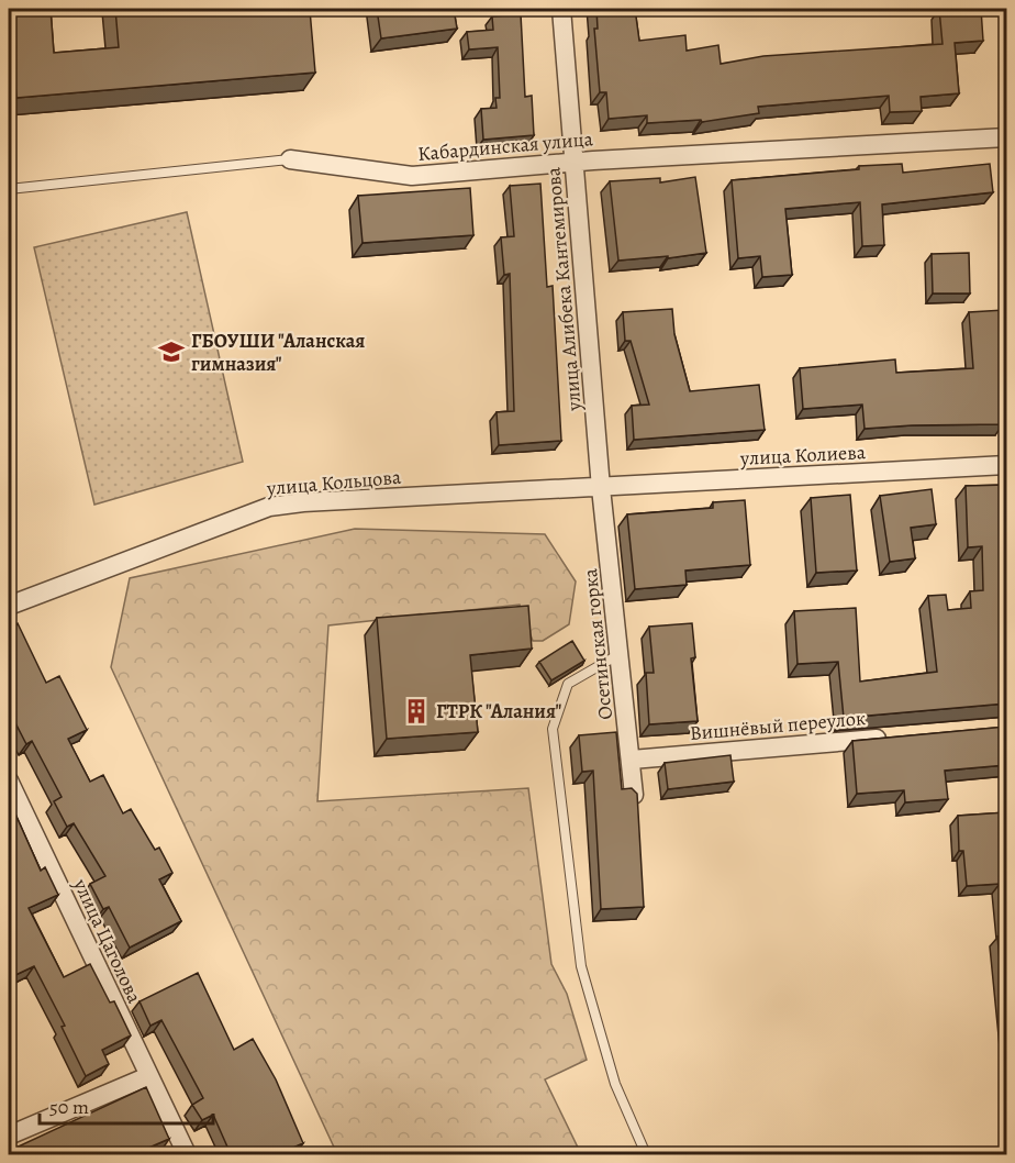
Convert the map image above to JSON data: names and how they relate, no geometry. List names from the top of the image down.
{
  "streets": {
    "street": [
      "Кабардинская улица",
      "улица Алибека Кантемирова",
      "улица Колиева",
      "улица Кольцова",
      "Осетинская горка",
      "Вишнёвый переулок",
      "улица Цаголова"
    ]
  },
  "crossings": [
    ["Кабардинская улица", "улица Алибека Кантемирова"],
    ["улица Алибека Кантемирова", "улица Колиева"],
    ["улица Алибека Кантемирова", "улица Кольцова"],
    ["улица Алибека Кантемирова", "Осетинская горка"],
    ["улица Колиева", "улица Кольцова"],
    ["улица Колиева", "Осетинская горка"],
    ["улица Кольцова", "Осетинская горка"],
    ["Осетинская горка", "Вишнёвый переулок"]
  ],
  "places": {
    "school or university": ["ГБОУШИ \"Аланская гимназия\""],
    "building": ["ГТРК \"Алания\""]
  },
  "scale_bar": "50 m"
}
